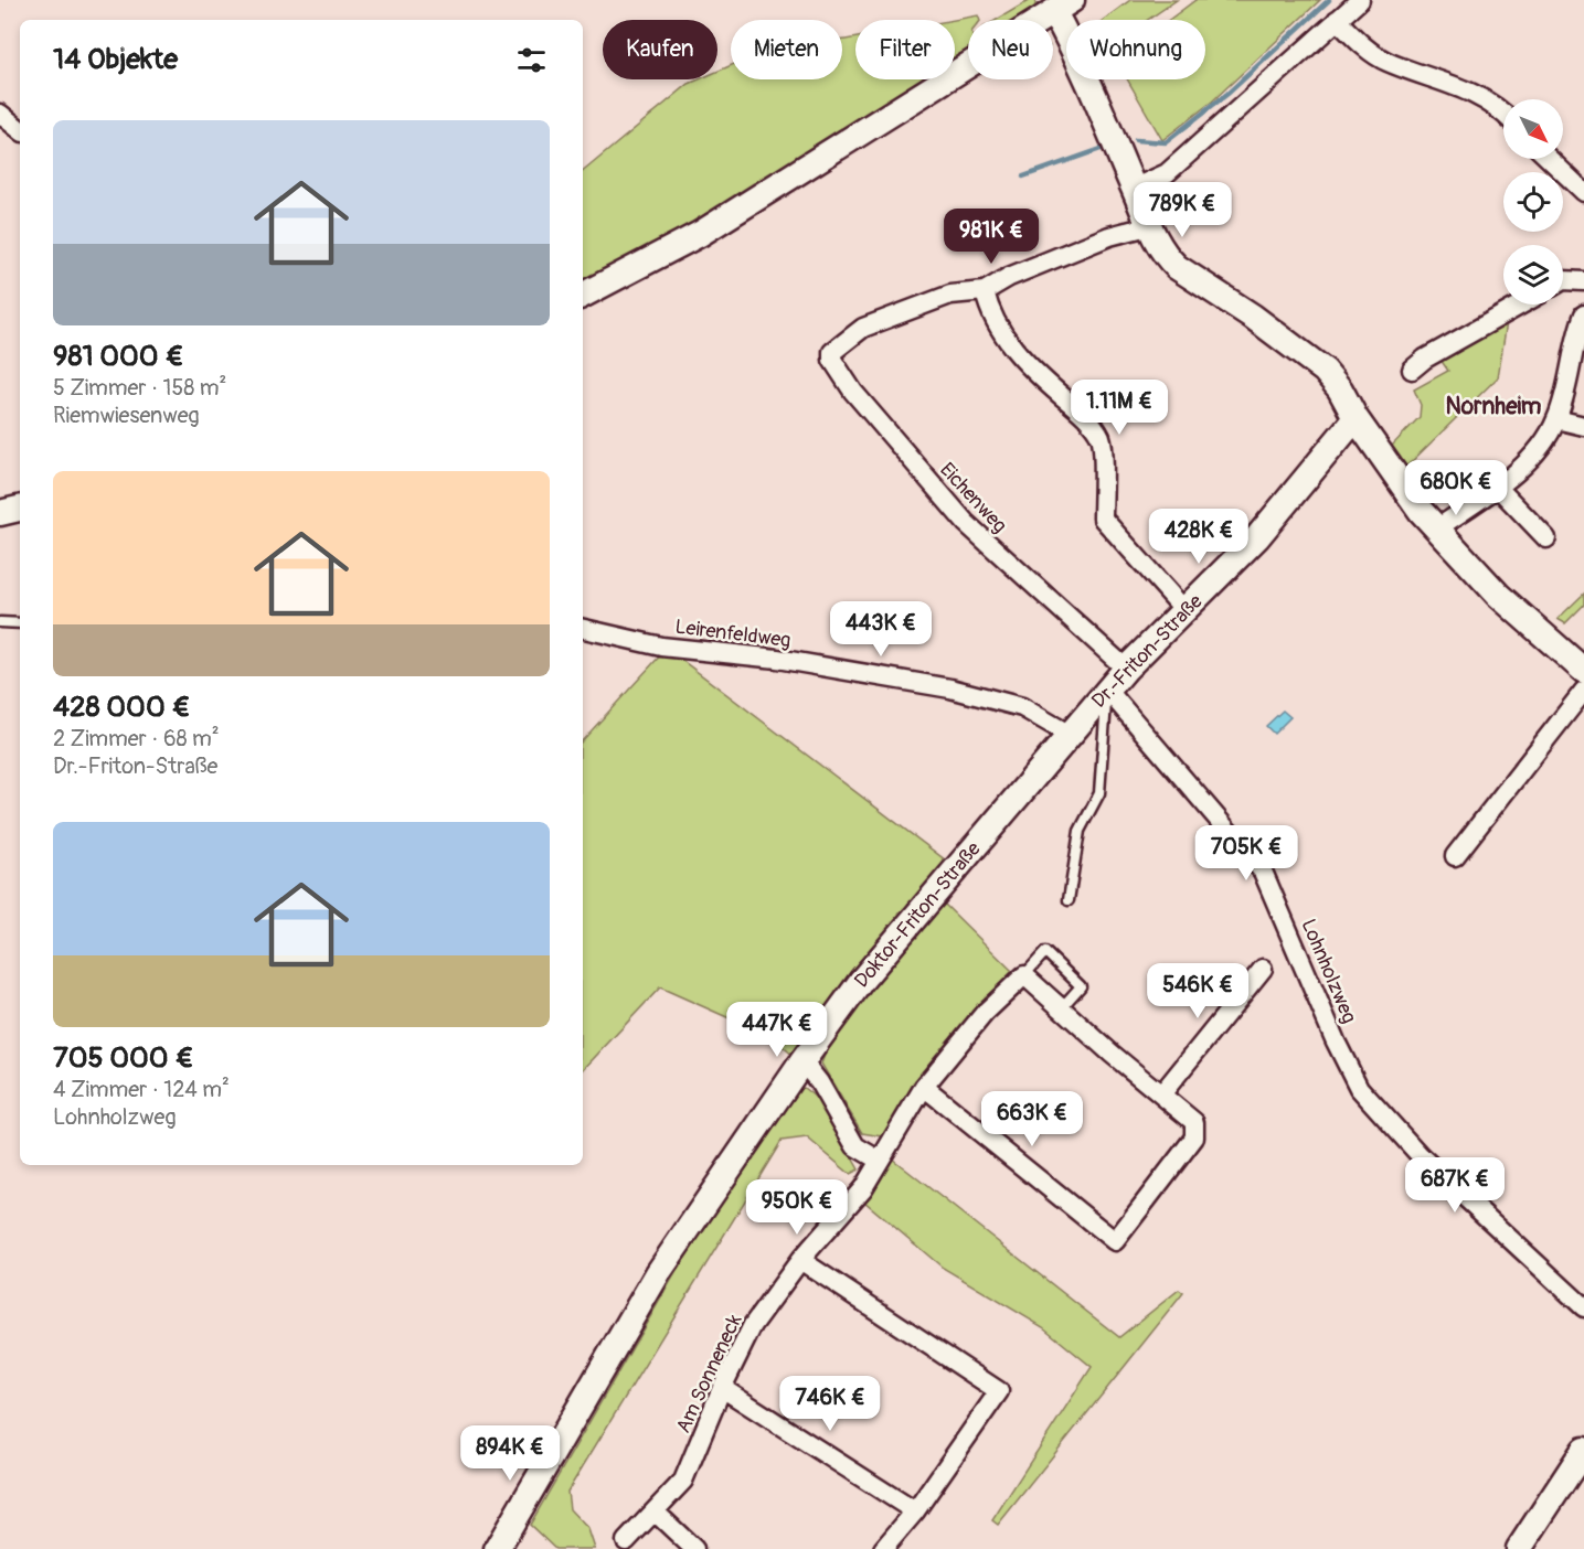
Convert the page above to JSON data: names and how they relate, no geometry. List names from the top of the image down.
{
  "streets": {
    "street": [
      "Eichenweg",
      "Leirenfeldweg",
      "Dr.-Friton-Straße",
      "Doktor-Friton-Straße",
      "Lohnholzweg",
      "Am Sonneneck"
    ]
  },
  "crossings": [
    ["Eichenweg", "Dr.-Friton-Straße"],
    ["Leirenfeldweg", "Dr.-Friton-Straße"],
    ["Leirenfeldweg", "Doktor-Friton-Straße"],
    ["Dr.-Friton-Straße", "Doktor-Friton-Straße"],
    ["Dr.-Friton-Straße", "Lohnholzweg"]
  ],
  "districts": ["Nornheim"],
  "north": "bottom right",
  "page": {
    "chip": [
      "Kaufen",
      "Mieten",
      "Filter",
      "Neu",
      "Wohnung"
    ],
    "heading": "14 Objekte",
    "list": [
      {
        "name": "981 000 €",
        "note": "5 Zimmer · 158 m² · Riemwiesenweg"
      },
      {
        "name": "428 000 €",
        "note": "2 Zimmer · 68 m² · Dr.-Friton-Straße"
      },
      {
        "name": "705 000 €",
        "note": "4 Zimmer · 124 m² · Lohnholzweg"
      }
    ],
    "price": [
      "789K €",
      "981K €",
      "1.11M €",
      "680K €",
      "428K €",
      "443K €",
      "705K €",
      "546K €",
      "447K €",
      "663K €",
      "687K €",
      "950K €",
      "746K €",
      "894K €"
    ]
  }
}
